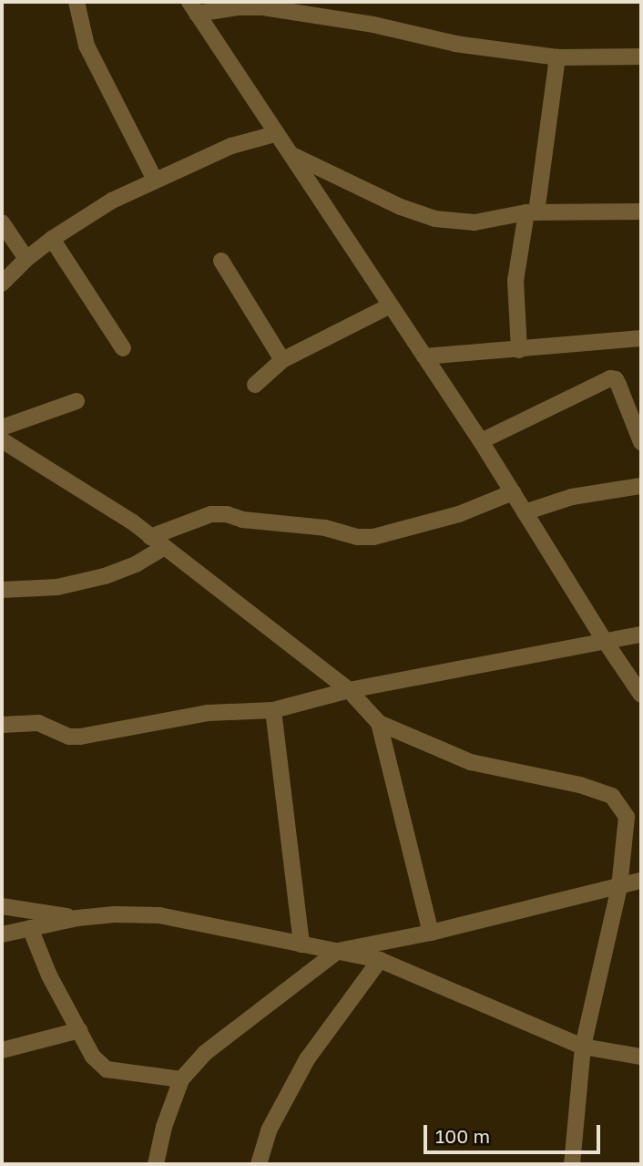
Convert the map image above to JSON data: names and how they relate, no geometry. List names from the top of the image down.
{
  "scale_bar": "100 m"
}
